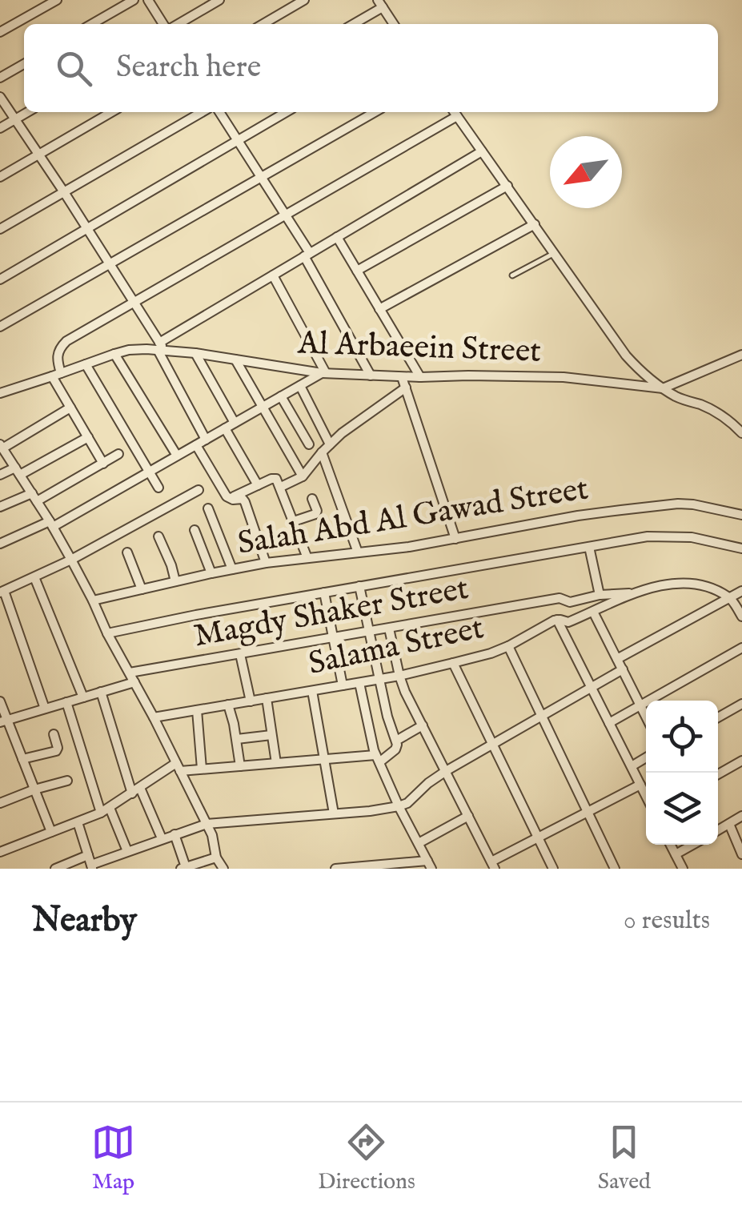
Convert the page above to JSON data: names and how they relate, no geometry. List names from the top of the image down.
{
  "streets": {
    "street": [
      "Al Arbaeein Street",
      "Salah Abd Al Gawad Street",
      "Magdy Shaker Street",
      "Salama Street"
    ]
  },
  "crossings": [
    ["Magdy Shaker Street", "Salama Street"]
  ],
  "north": "bottom left",
  "page": {
    "search": "Search here",
    "heading": ["Nearby", "0 results"],
    "nav": ["Map", "Directions", "Saved"]
  }
}
